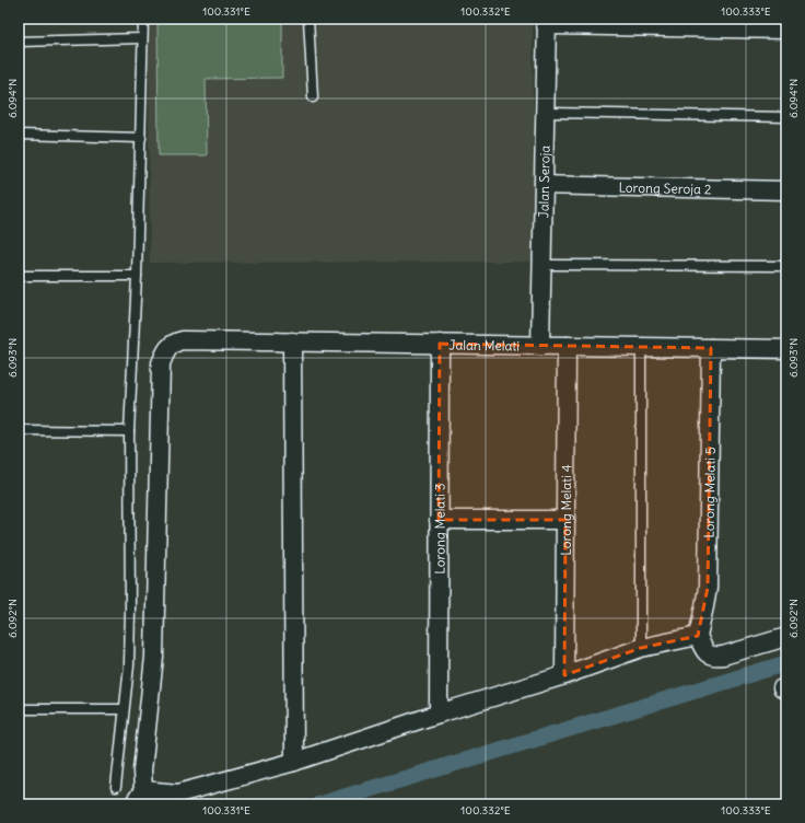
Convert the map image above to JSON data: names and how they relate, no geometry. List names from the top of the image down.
{
  "streets": {
    "street": [
      "Jalan Seroja",
      "Lorong Seroja 2",
      "Jalan Melati",
      "Lorong Melati 5",
      "Lorong Melati 4",
      "Lorong Melati 3"
    ]
  },
  "crossings": [
    ["Jalan Seroja", "Lorong Seroja 2"],
    ["Jalan Seroja", "Jalan Melati"],
    ["Jalan Melati", "Lorong Melati 5"],
    ["Jalan Melati", "Lorong Melati 4"],
    ["Jalan Melati", "Lorong Melati 3"]
  ],
  "coordinates": [
    "100.331°E",
    "100.332°E",
    "100.333°E",
    "6.094°N",
    "6.093°N",
    "6.092°N"
  ]
}
